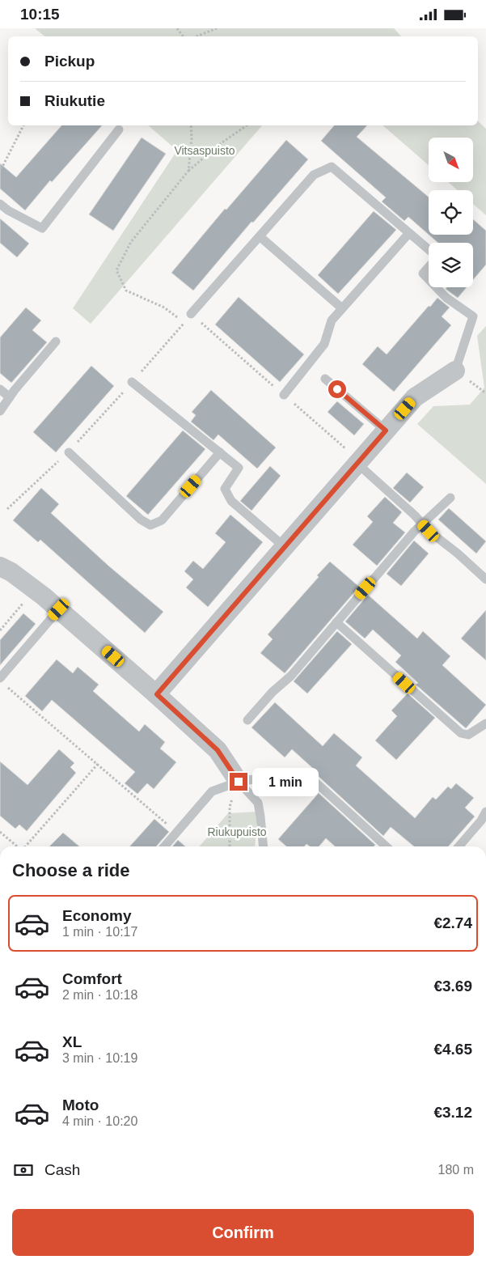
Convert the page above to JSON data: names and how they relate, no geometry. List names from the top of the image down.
{
  "parks": ["Vitsaspuisto", "Riukupuisto"],
  "north": "bottom right",
  "page": {
    "status": "10:15",
    "banner": ["Pickup", "Riukutie"],
    "bubble": "1 min",
    "heading": "Choose a ride",
    "list": [
      {
        "name": "Economy",
        "note": "1 min · 10:17",
        "value": "€2.74"
      },
      {
        "name": "Comfort",
        "note": "2 min · 10:18",
        "value": "€3.69"
      },
      {
        "name": "XL",
        "note": "3 min · 10:19",
        "value": "€4.65"
      },
      {
        "name": "Moto",
        "note": "4 min · 10:20",
        "value": "€3.12"
      }
    ],
    "pay": ["Cash", "180 m"],
    "buttons": "Confirm"
  }
}
